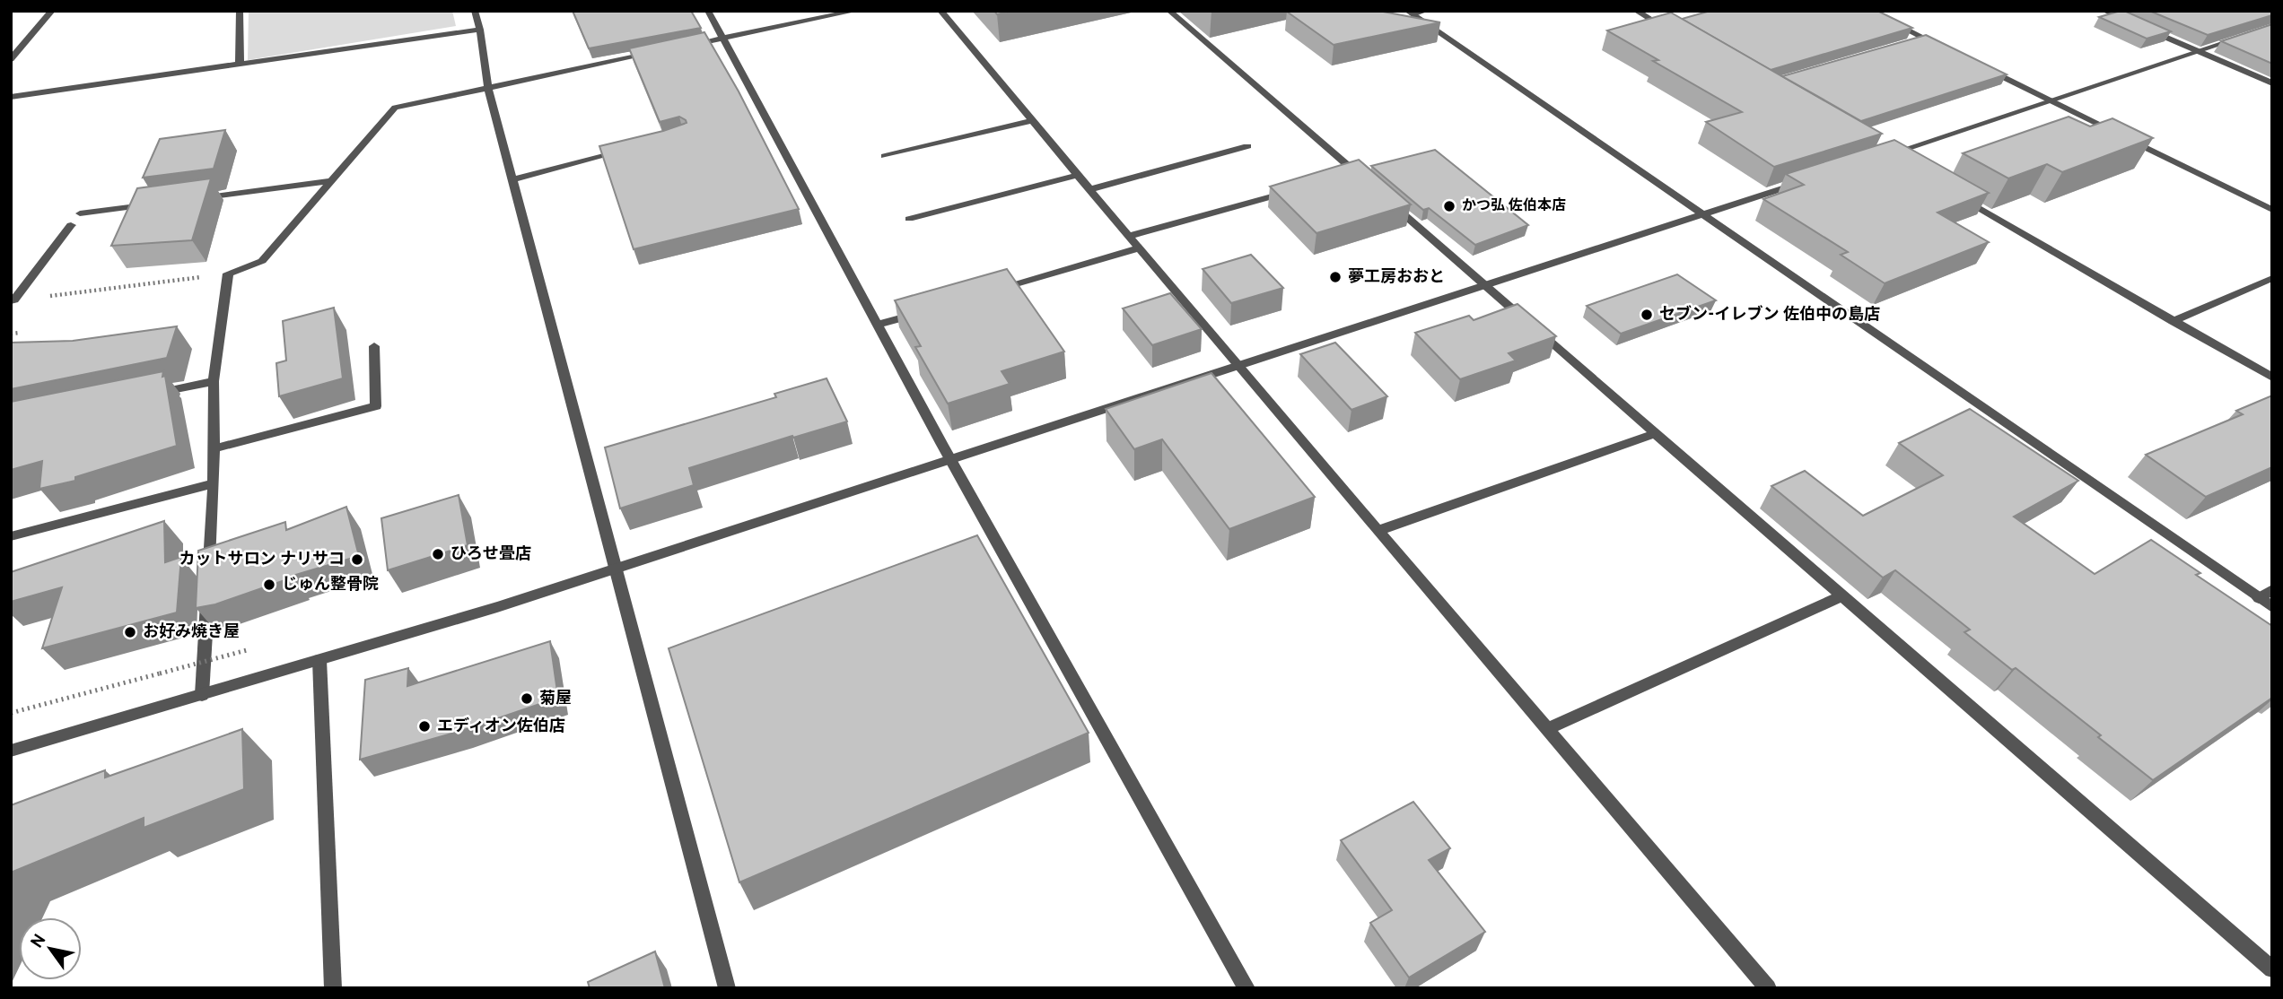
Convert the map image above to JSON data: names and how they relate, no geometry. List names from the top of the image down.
{
  "places": [
    "かつ弘 佐伯本店",
    "夢工房おおと",
    "セブン-イレブン 佐伯中の島店",
    "ひろせ畳店",
    "カットサロン ナリサコ",
    "じゅん整骨院",
    "お好み焼き屋",
    "菊屋",
    "エディオン佐伯店"
  ],
  "north": "top left"
}
